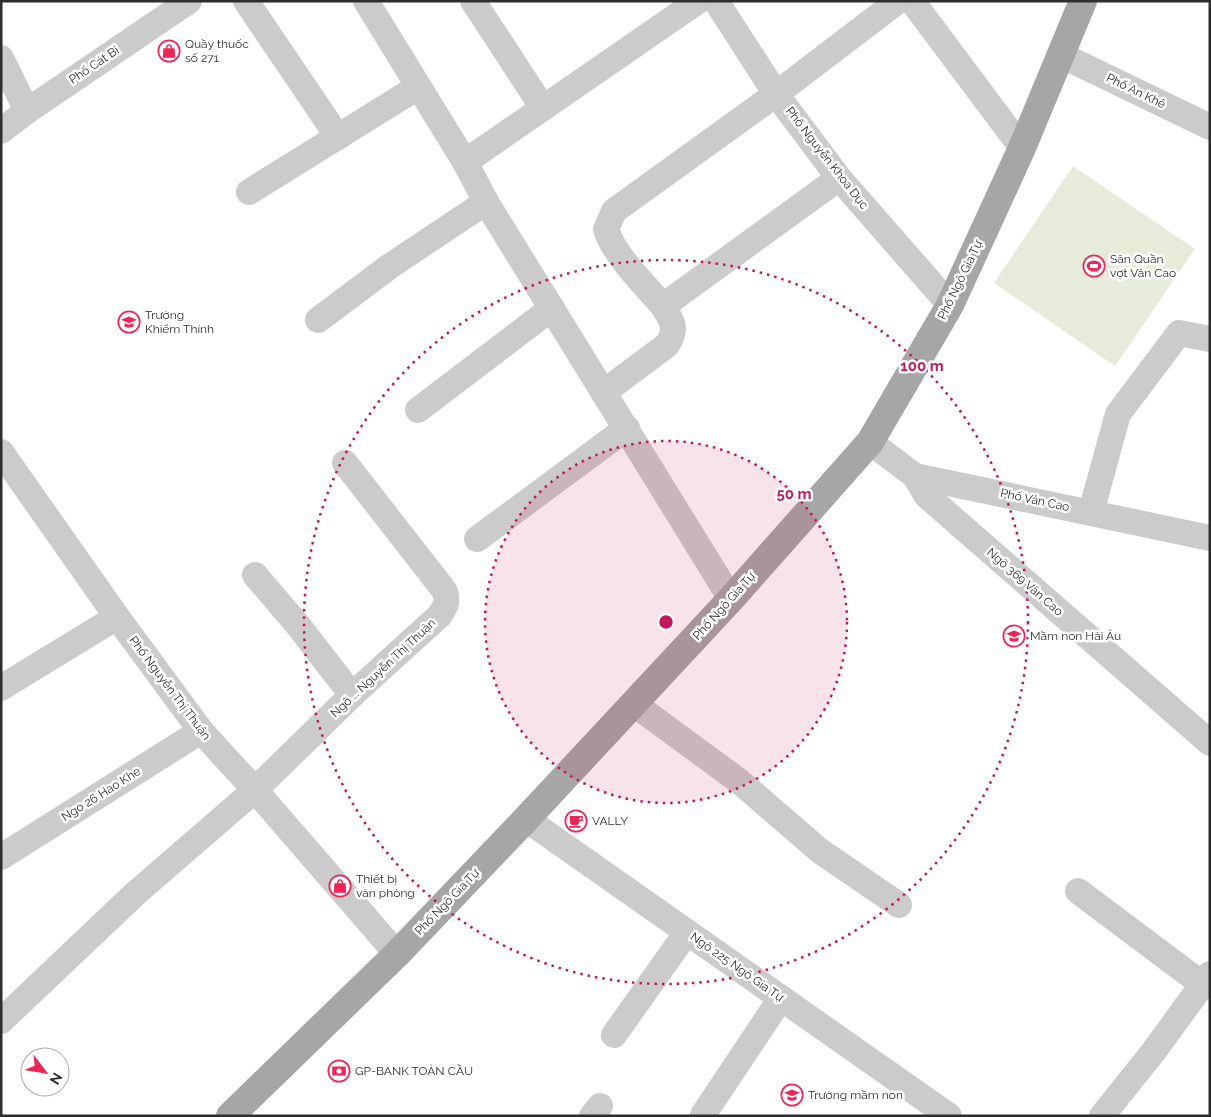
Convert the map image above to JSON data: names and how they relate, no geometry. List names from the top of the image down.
{
  "streets": {
    "main road": ["Phố Ngô Gia Tự"],
    "street": [
      "Phố Cát Bi",
      "Phố An Khê",
      "Phố Nguyễn Khoa Dục",
      "Phố Văn Cao",
      "Ngõ 369 Văn Cao",
      "Ngõ ... Nguyễn Thị Thuận",
      "Phố Nguyễn Thị Thuận",
      "Ngo 26 Hao Khe",
      "Ngõ 225 Ngô Gia Tự"
    ]
  },
  "crossings": [
    ["Phố An Khê", "Phố Ngô Gia Tự"],
    ["Phố Nguyễn Khoa Dục", "Phố Ngô Gia Tự"],
    ["Phố Ngô Gia Tự", "Phố Văn Cao"],
    ["Phố Ngô Gia Tự", "Phố Nguyễn Thị Thuận"],
    ["Phố Ngô Gia Tự", "Ngõ 225 Ngô Gia Tự"],
    ["Phố Văn Cao", "Ngõ 369 Văn Cao"],
    ["Ngõ ... Nguyễn Thị Thuận", "Phố Nguyễn Thị Thuận"],
    ["Phố Nguyễn Thị Thuận", "Ngo 26 Hao Khe"]
  ],
  "places": {
    "shop": ["Quầy thuốc số 271", "Thiết bị văn phòng"],
    "sports": ["Sân Quần vợt Văn Cao"],
    "school or university": ["Trường Khiếm Thính", "Mầm non Hải Âu", "Trường mầm non"],
    "cafe": ["VALLY"],
    "bank": ["GP-BANK TOÀN CẦU"]
  },
  "north": "bottom right",
  "rings": ["100 m", "50 m"]
}
